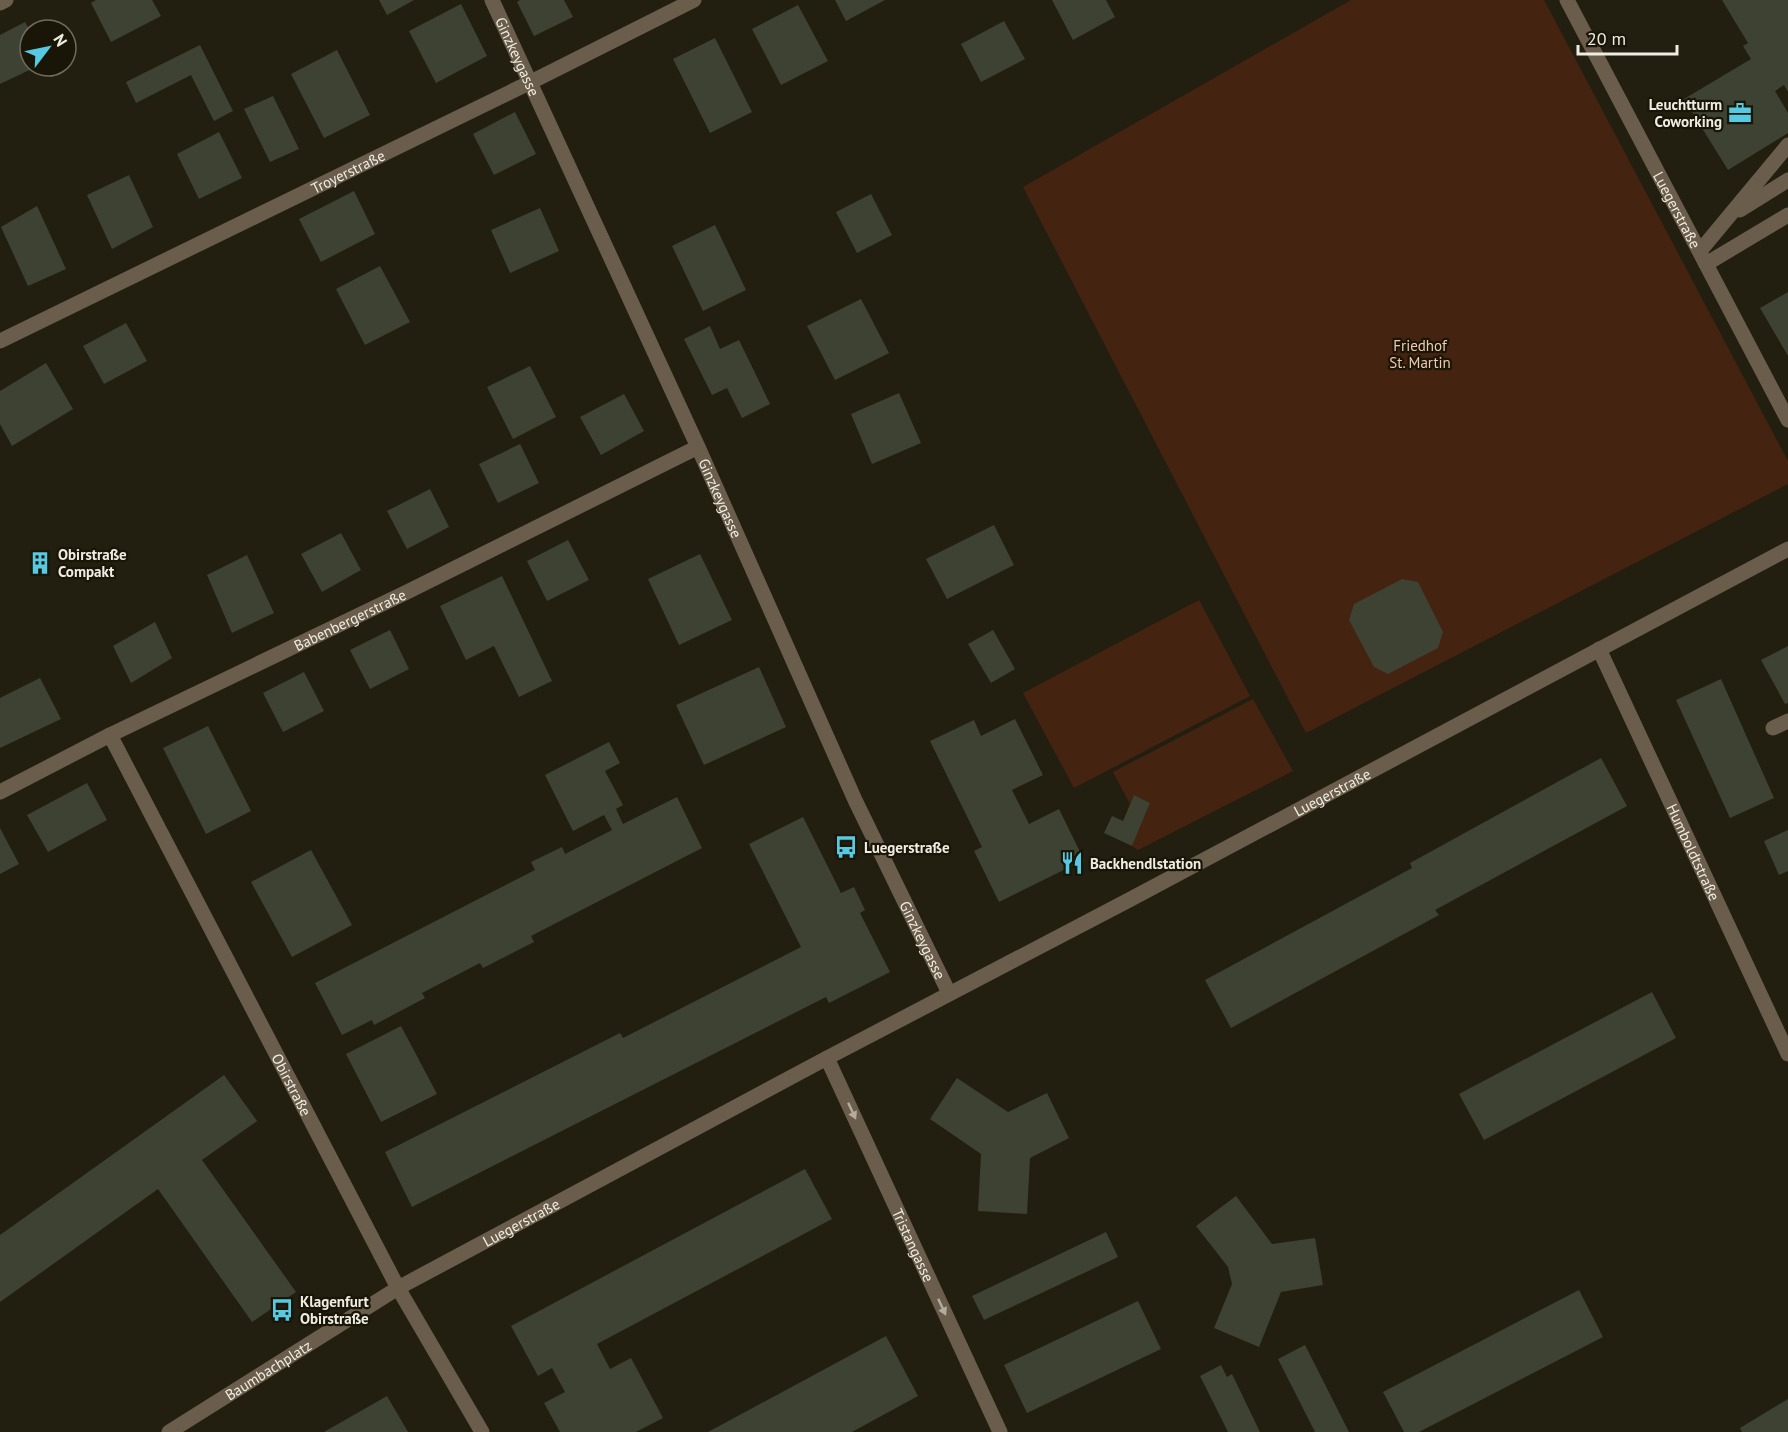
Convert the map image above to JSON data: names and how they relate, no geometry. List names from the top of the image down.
{
  "streets": {
    "street": [
      "Ginzkeygasse",
      "Troyerstraße",
      "Luegerstraße",
      "Babenbergerstraße",
      "Humboldtstraße",
      "Obirstraße",
      "Tristangasse",
      "Baumbachplatz"
    ]
  },
  "crossings": [
    ["Ginzkeygasse", "Troyerstraße"],
    ["Ginzkeygasse", "Luegerstraße"],
    ["Ginzkeygasse", "Babenbergerstraße"],
    ["Luegerstraße", "Humboldtstraße"],
    ["Luegerstraße", "Obirstraße"],
    ["Luegerstraße", "Tristangasse"],
    ["Luegerstraße", "Baumbachplatz"],
    ["Babenbergerstraße", "Obirstraße"],
    ["Obirstraße", "Baumbachplatz"]
  ],
  "one_way": ["Tristangasse"],
  "parks": ["Friedhof St. Martin"],
  "places": {
    "office": ["Leuchtturm Coworking"],
    "building": ["Obirstraße Compakt"],
    "bus stop": ["Luegerstraße", "Klagenfurt Obirstraße"],
    "restaurant": ["Backhendlstation"]
  },
  "scale_bar": "20 m",
  "north": "top right"
}
